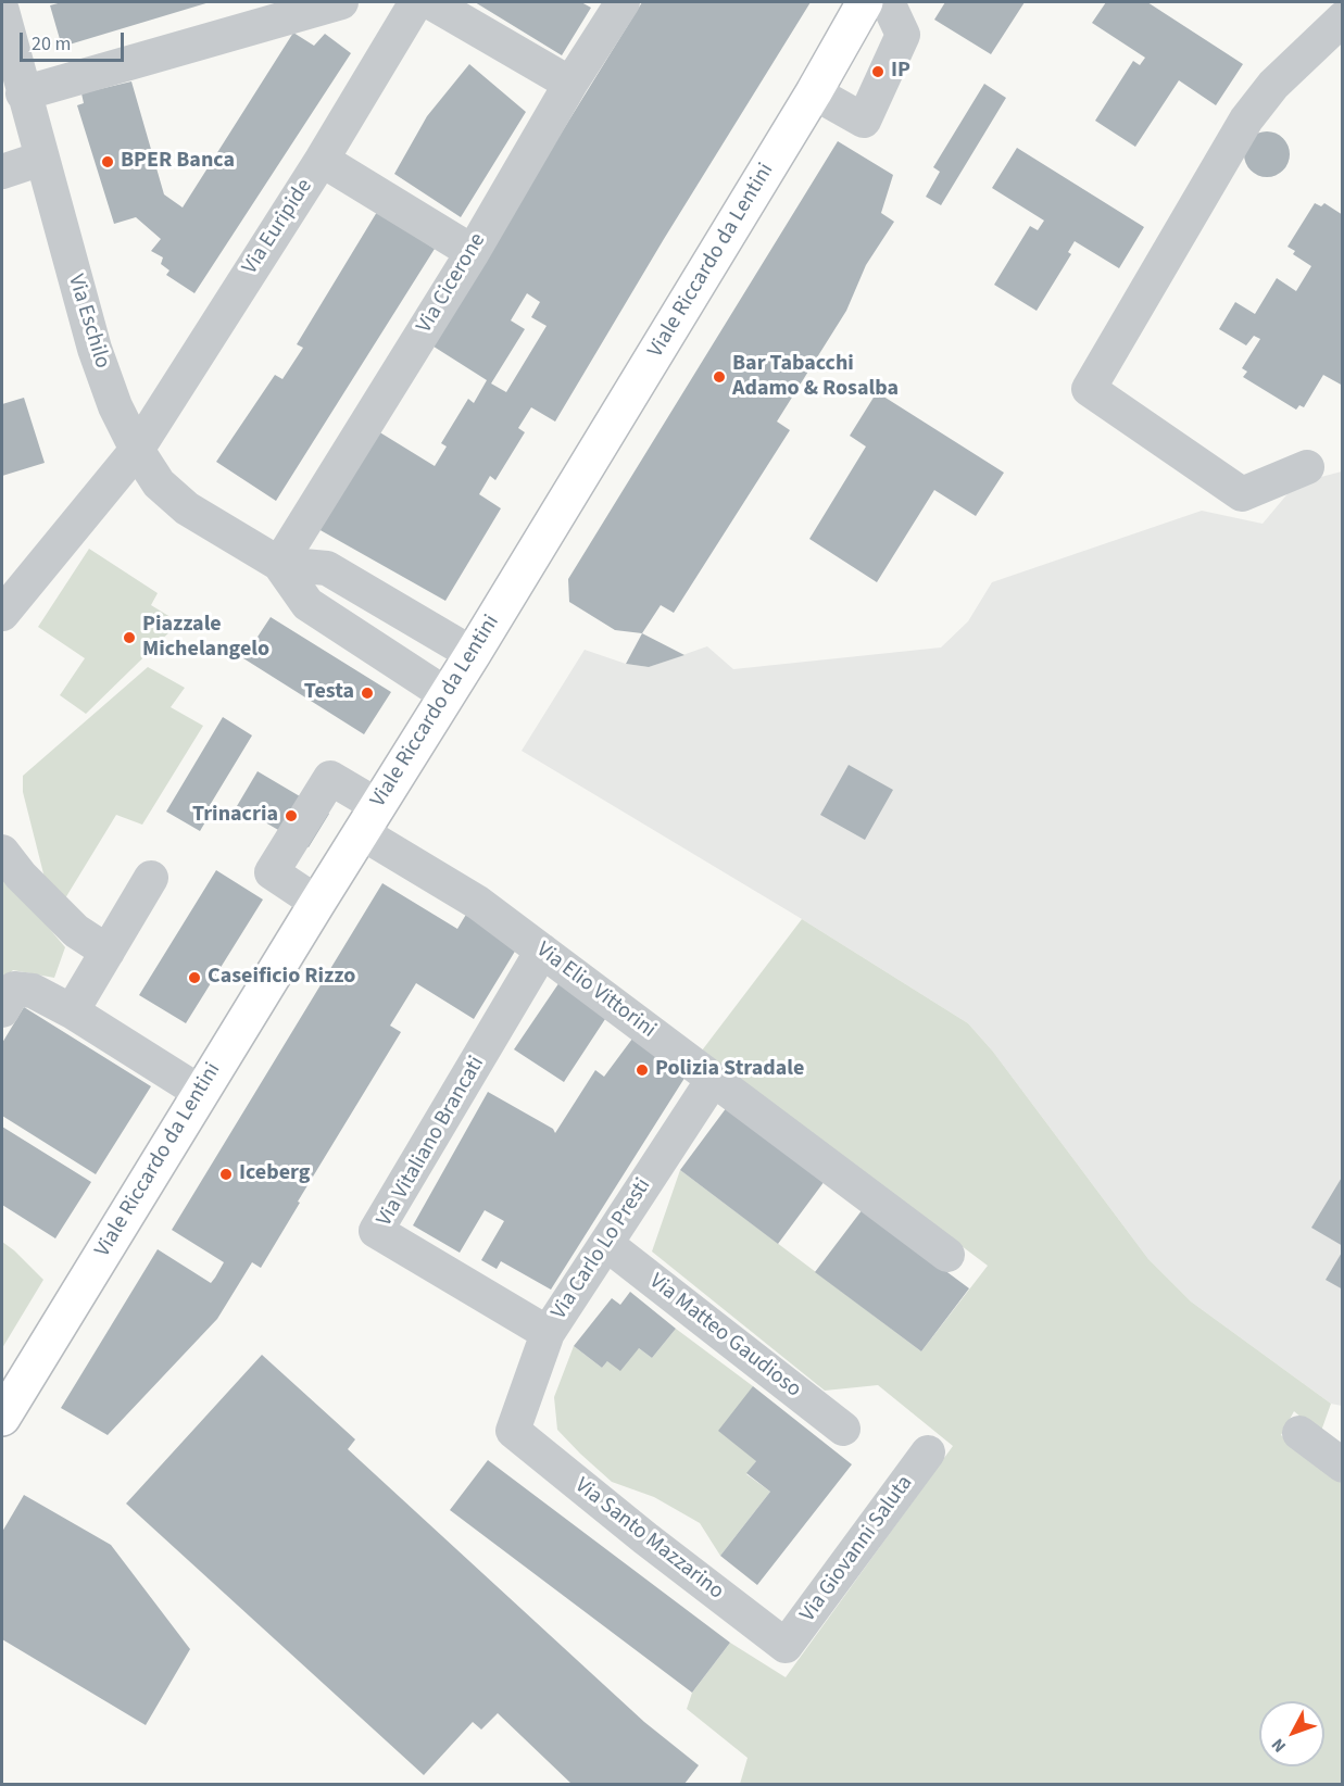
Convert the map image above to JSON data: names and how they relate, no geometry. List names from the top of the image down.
{
  "streets": {
    "main road": ["Viale Riccardo da Lentini"],
    "street": [
      "Via Euripide",
      "Via Cicerone",
      "Via Eschilo",
      "Via Elio Vittorini",
      "Via Vitaliano Brancati",
      "Via Carlo Lo Presti",
      "Via Matteo Gaudioso",
      "Via Santo Mazzarino",
      "Via Giovanni Saluta"
    ]
  },
  "crossings": [
    ["Via Euripide", "Via Eschilo"],
    ["Viale Riccardo da Lentini", "Via Elio Vittorini"],
    ["Via Cicerone", "Via Eschilo"],
    ["Via Elio Vittorini", "Via Vitaliano Brancati"],
    ["Via Elio Vittorini", "Via Carlo Lo Presti"],
    ["Via Vitaliano Brancati", "Via Carlo Lo Presti"],
    ["Via Carlo Lo Presti", "Via Matteo Gaudioso"],
    ["Via Carlo Lo Presti", "Via Santo Mazzarino"],
    ["Via Santo Mazzarino", "Via Giovanni Saluta"]
  ],
  "places": [
    "IP",
    "BPER Banca",
    "Bar Tabacchi Adamo & Rosalba",
    "Piazzale Michelangelo",
    "Testa",
    "Trinacria",
    "Caseificio Rizzo",
    "Polizia Stradale",
    "Iceberg"
  ],
  "scale_bar": "20 m",
  "north": "bottom left"
}
